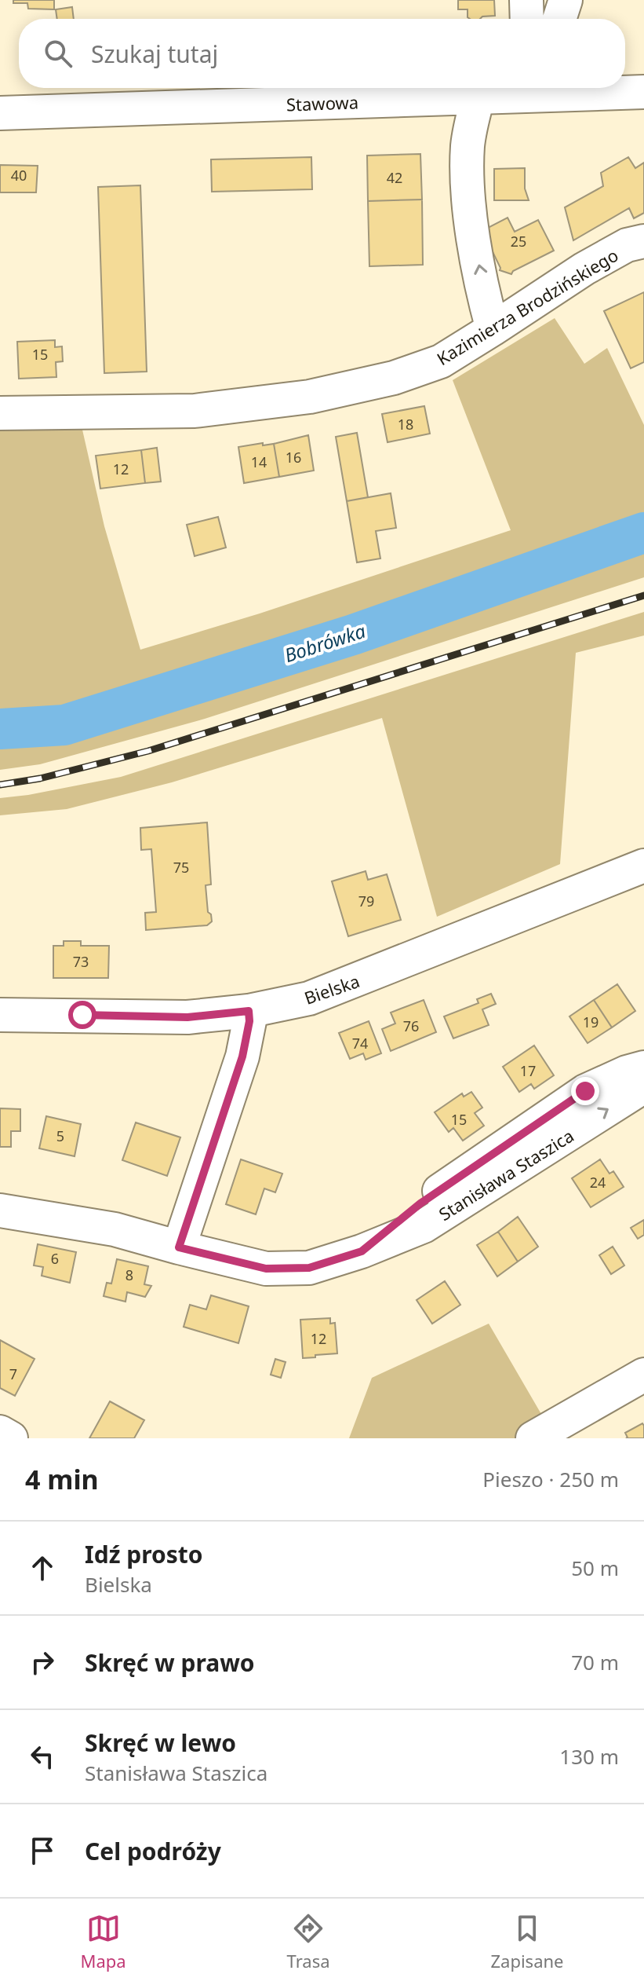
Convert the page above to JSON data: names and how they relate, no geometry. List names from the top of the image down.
{
  "streets": {
    "street": [
      "Stawowa",
      "Kazimierza Brodzińskiego",
      "Bielska",
      "Stanisława Staszica"
    ]
  },
  "water": ["Bobrówka"],
  "house_numbers": [
    "40",
    "42",
    "25",
    "15",
    "18",
    "16",
    "14",
    "12",
    "75",
    "79",
    "73",
    "19",
    "76",
    "74",
    "17",
    "15",
    "5",
    "24",
    "6",
    "8",
    "12",
    "7"
  ],
  "page": {
    "search": "Szukaj tutaj",
    "heading": ["4 min", "Pieszo · 250 m"],
    "list": [
      ["Idź prosto", "Bielska", "50 m"],
      ["Skręć w prawo", "70 m"],
      ["Skręć w lewo", "Stanisława Staszica", "130 m"],
      "Cel podróży"
    ],
    "nav": ["Mapa", "Trasa", "Zapisane"]
  }
}
